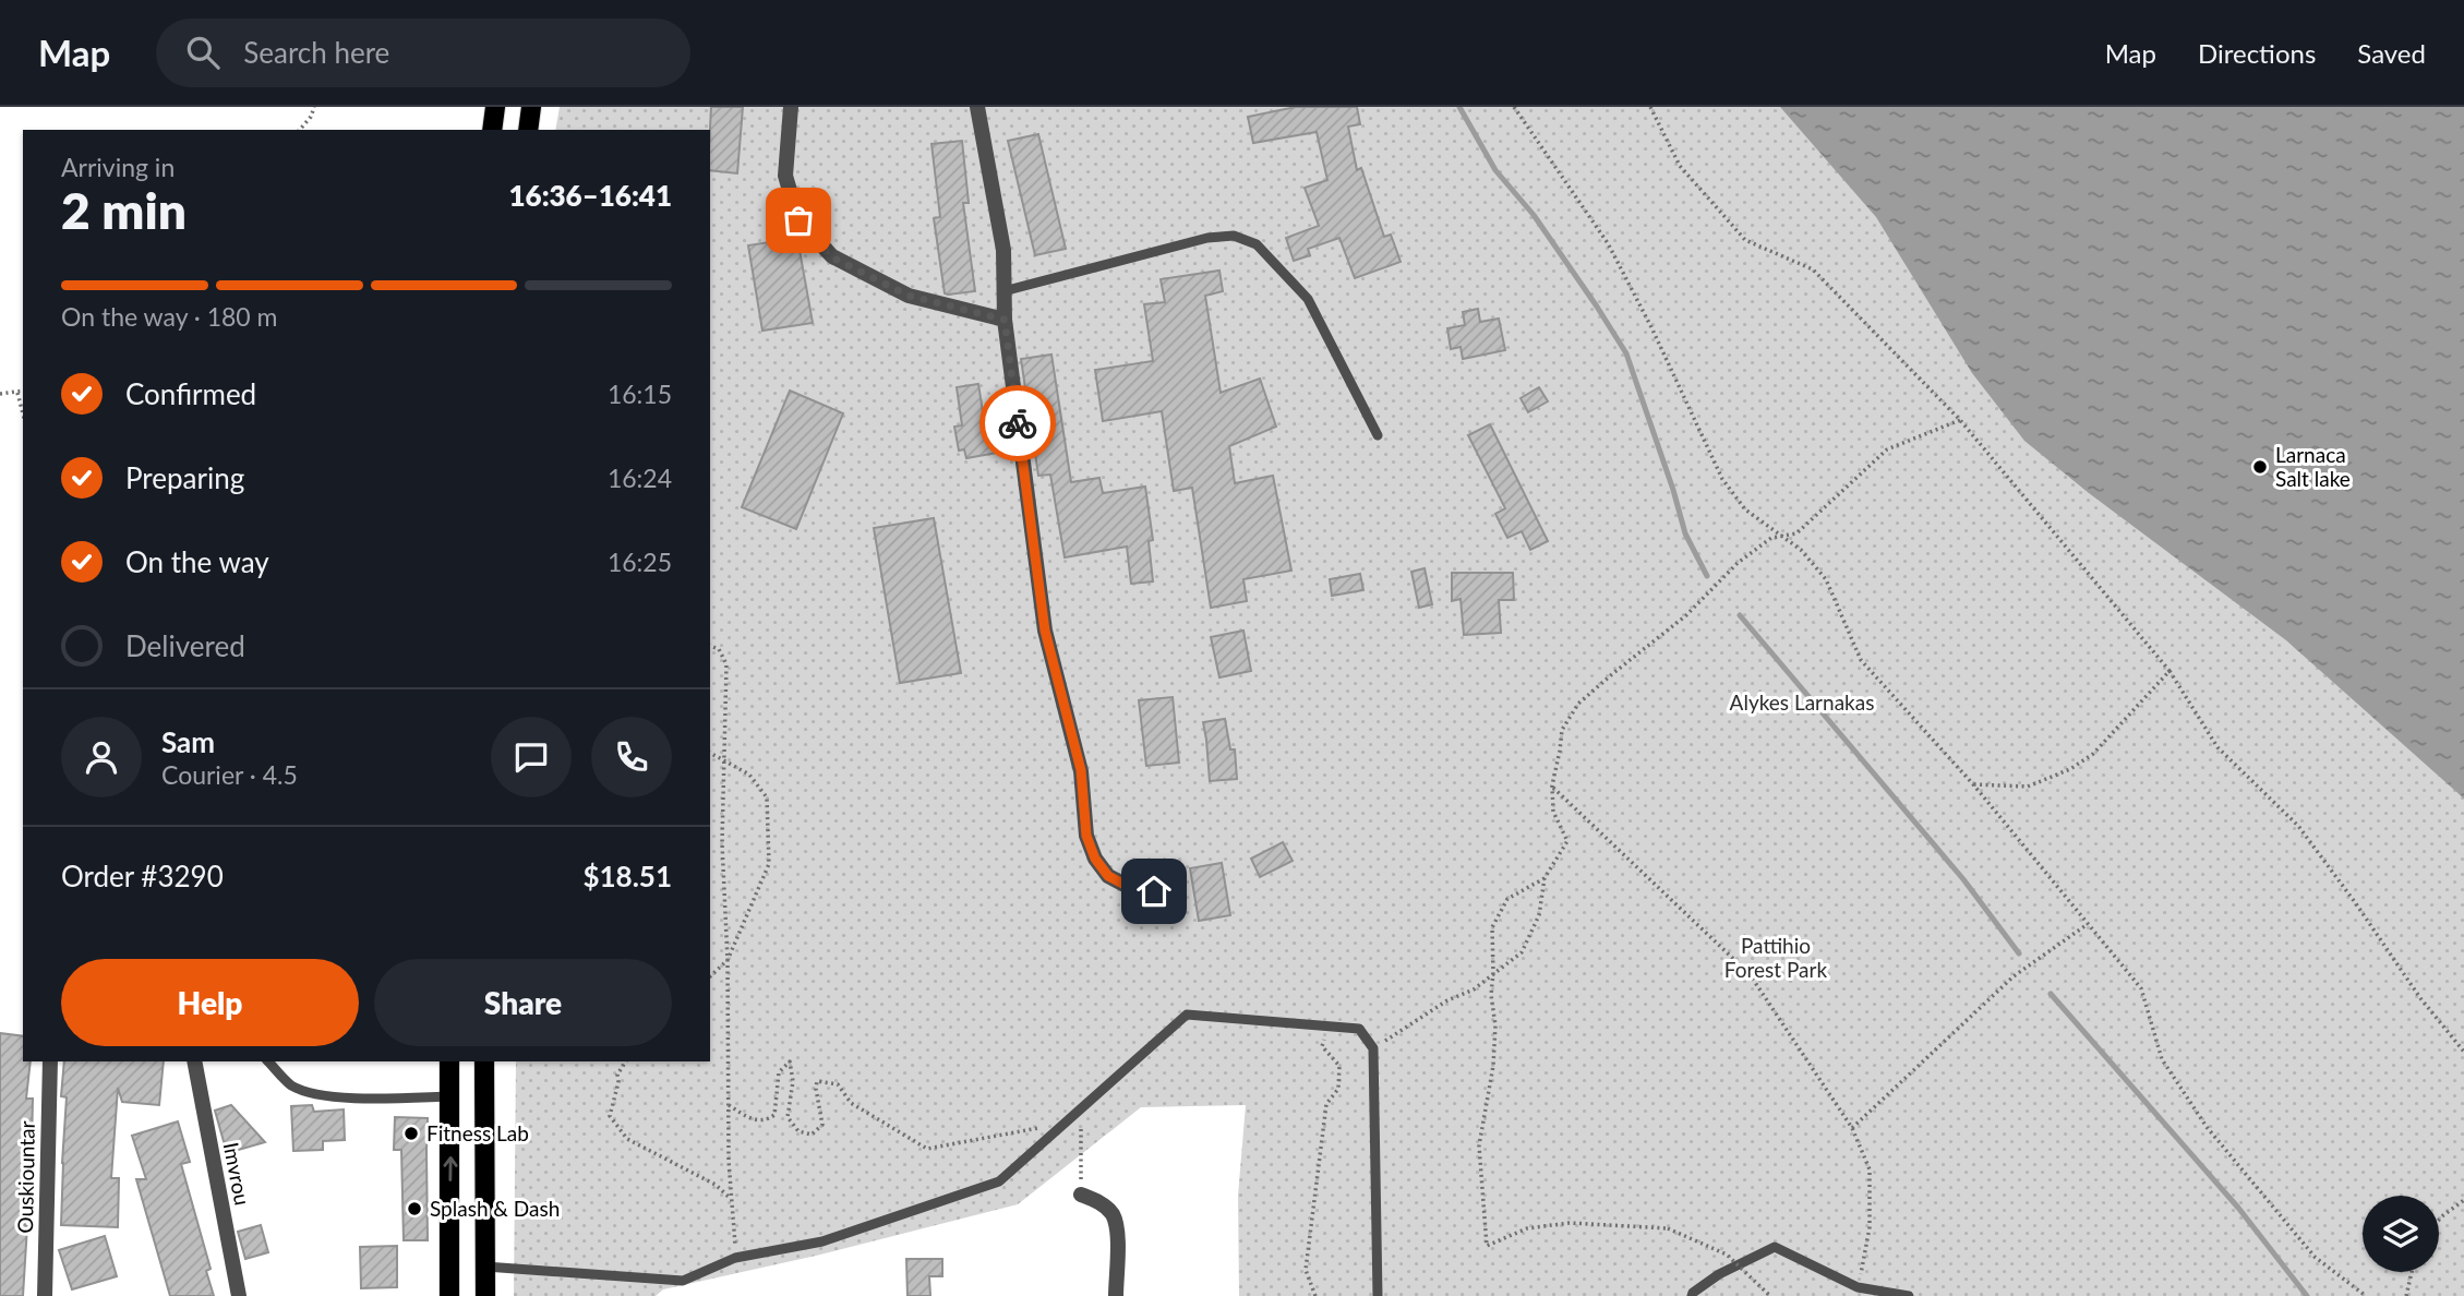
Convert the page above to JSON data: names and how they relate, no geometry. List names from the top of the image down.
{
  "streets": {
    "street": ["Imvrou", "Ouskiountar"]
  },
  "parks": ["Alykes Larnakas", "Pattihio Forest Park"],
  "places": ["Larnaca Salt lake", "Fitness Lab", "Splash & Dash"],
  "page": {
    "header": "Map",
    "search": "Search here",
    "nav": ["Map", "Directions", "Saved"],
    "heading": ["2 min", "Arriving in", "16:36–16:41"],
    "panel": [
      "Sam",
      "Courier · 4.5",
      "Order #3290",
      "$18.51"
    ],
    "bar": "On the way · 180 m",
    "list": [
      ["Confirmed", "16:15"],
      ["Preparing", "16:24"],
      ["On the way", "16:25"],
      "Delivered"
    ],
    "buttons": ["Help", "Share"]
  }
}
